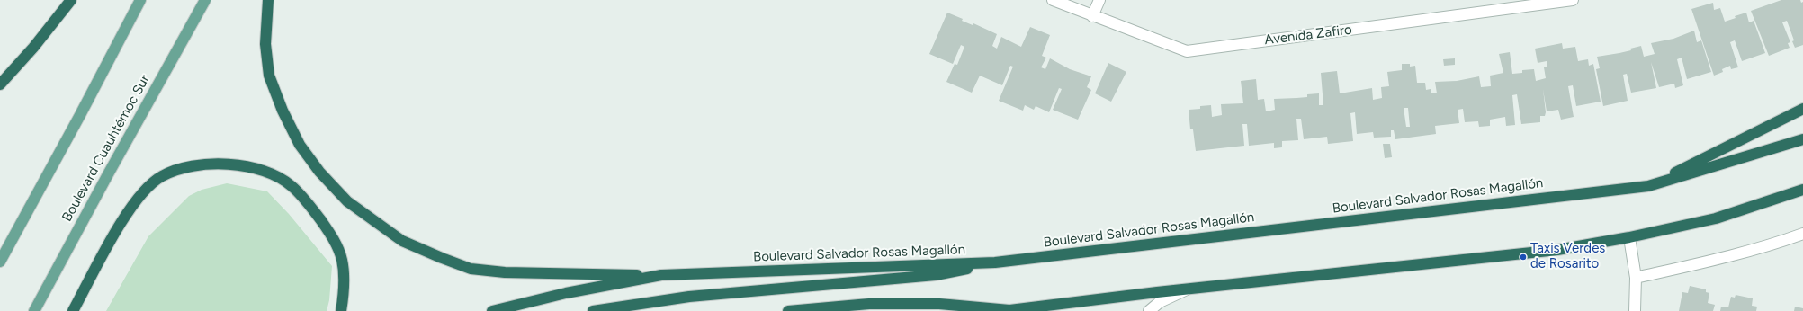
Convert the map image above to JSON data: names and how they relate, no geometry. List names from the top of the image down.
{
  "streets": {
    "highway": ["Boulevard Salvador Rosas Magallón"],
    "main road": ["Boulevard Cuauhtémoc Sur"],
    "street": ["Avenida Zafiro"]
  },
  "places": ["Taxis Verdes de Rosarito"]
}
